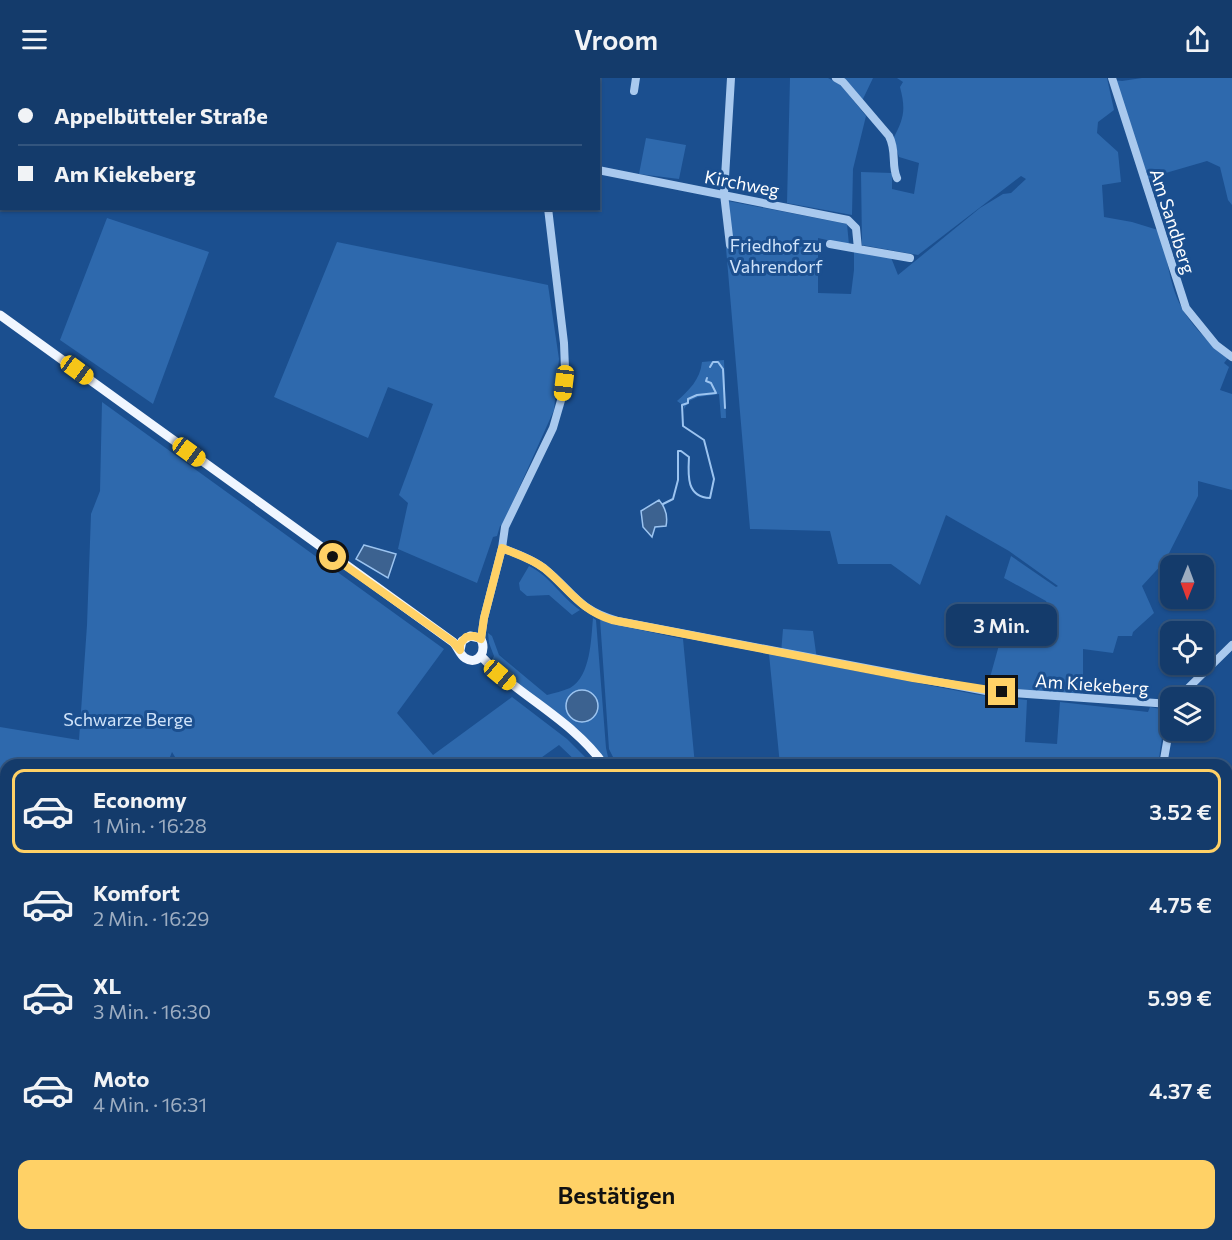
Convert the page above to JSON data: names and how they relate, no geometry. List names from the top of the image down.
{
  "streets": {
    "street": ["Kirchweg", "Am Sandberg", "Am Kiekeberg"]
  },
  "parks": ["Friedhof zu Vahrendorf", "Schwarze Berge"],
  "north": "bottom",
  "page": {
    "header": "Vroom",
    "banner": ["Appelbütteler Straße", "Am Kiekeberg"],
    "bubble": "3 Min.",
    "list": [
      {
        "name": "Economy",
        "note": "1 Min. · 16:28",
        "value": "3.52 €"
      },
      {
        "name": "Komfort",
        "note": "2 Min. · 16:29",
        "value": "4.75 €"
      },
      {
        "name": "XL",
        "note": "3 Min. · 16:30",
        "value": "5.99 €"
      },
      {
        "name": "Moto",
        "note": "4 Min. · 16:31",
        "value": "4.37 €"
      }
    ],
    "buttons": "Bestätigen"
  }
}
